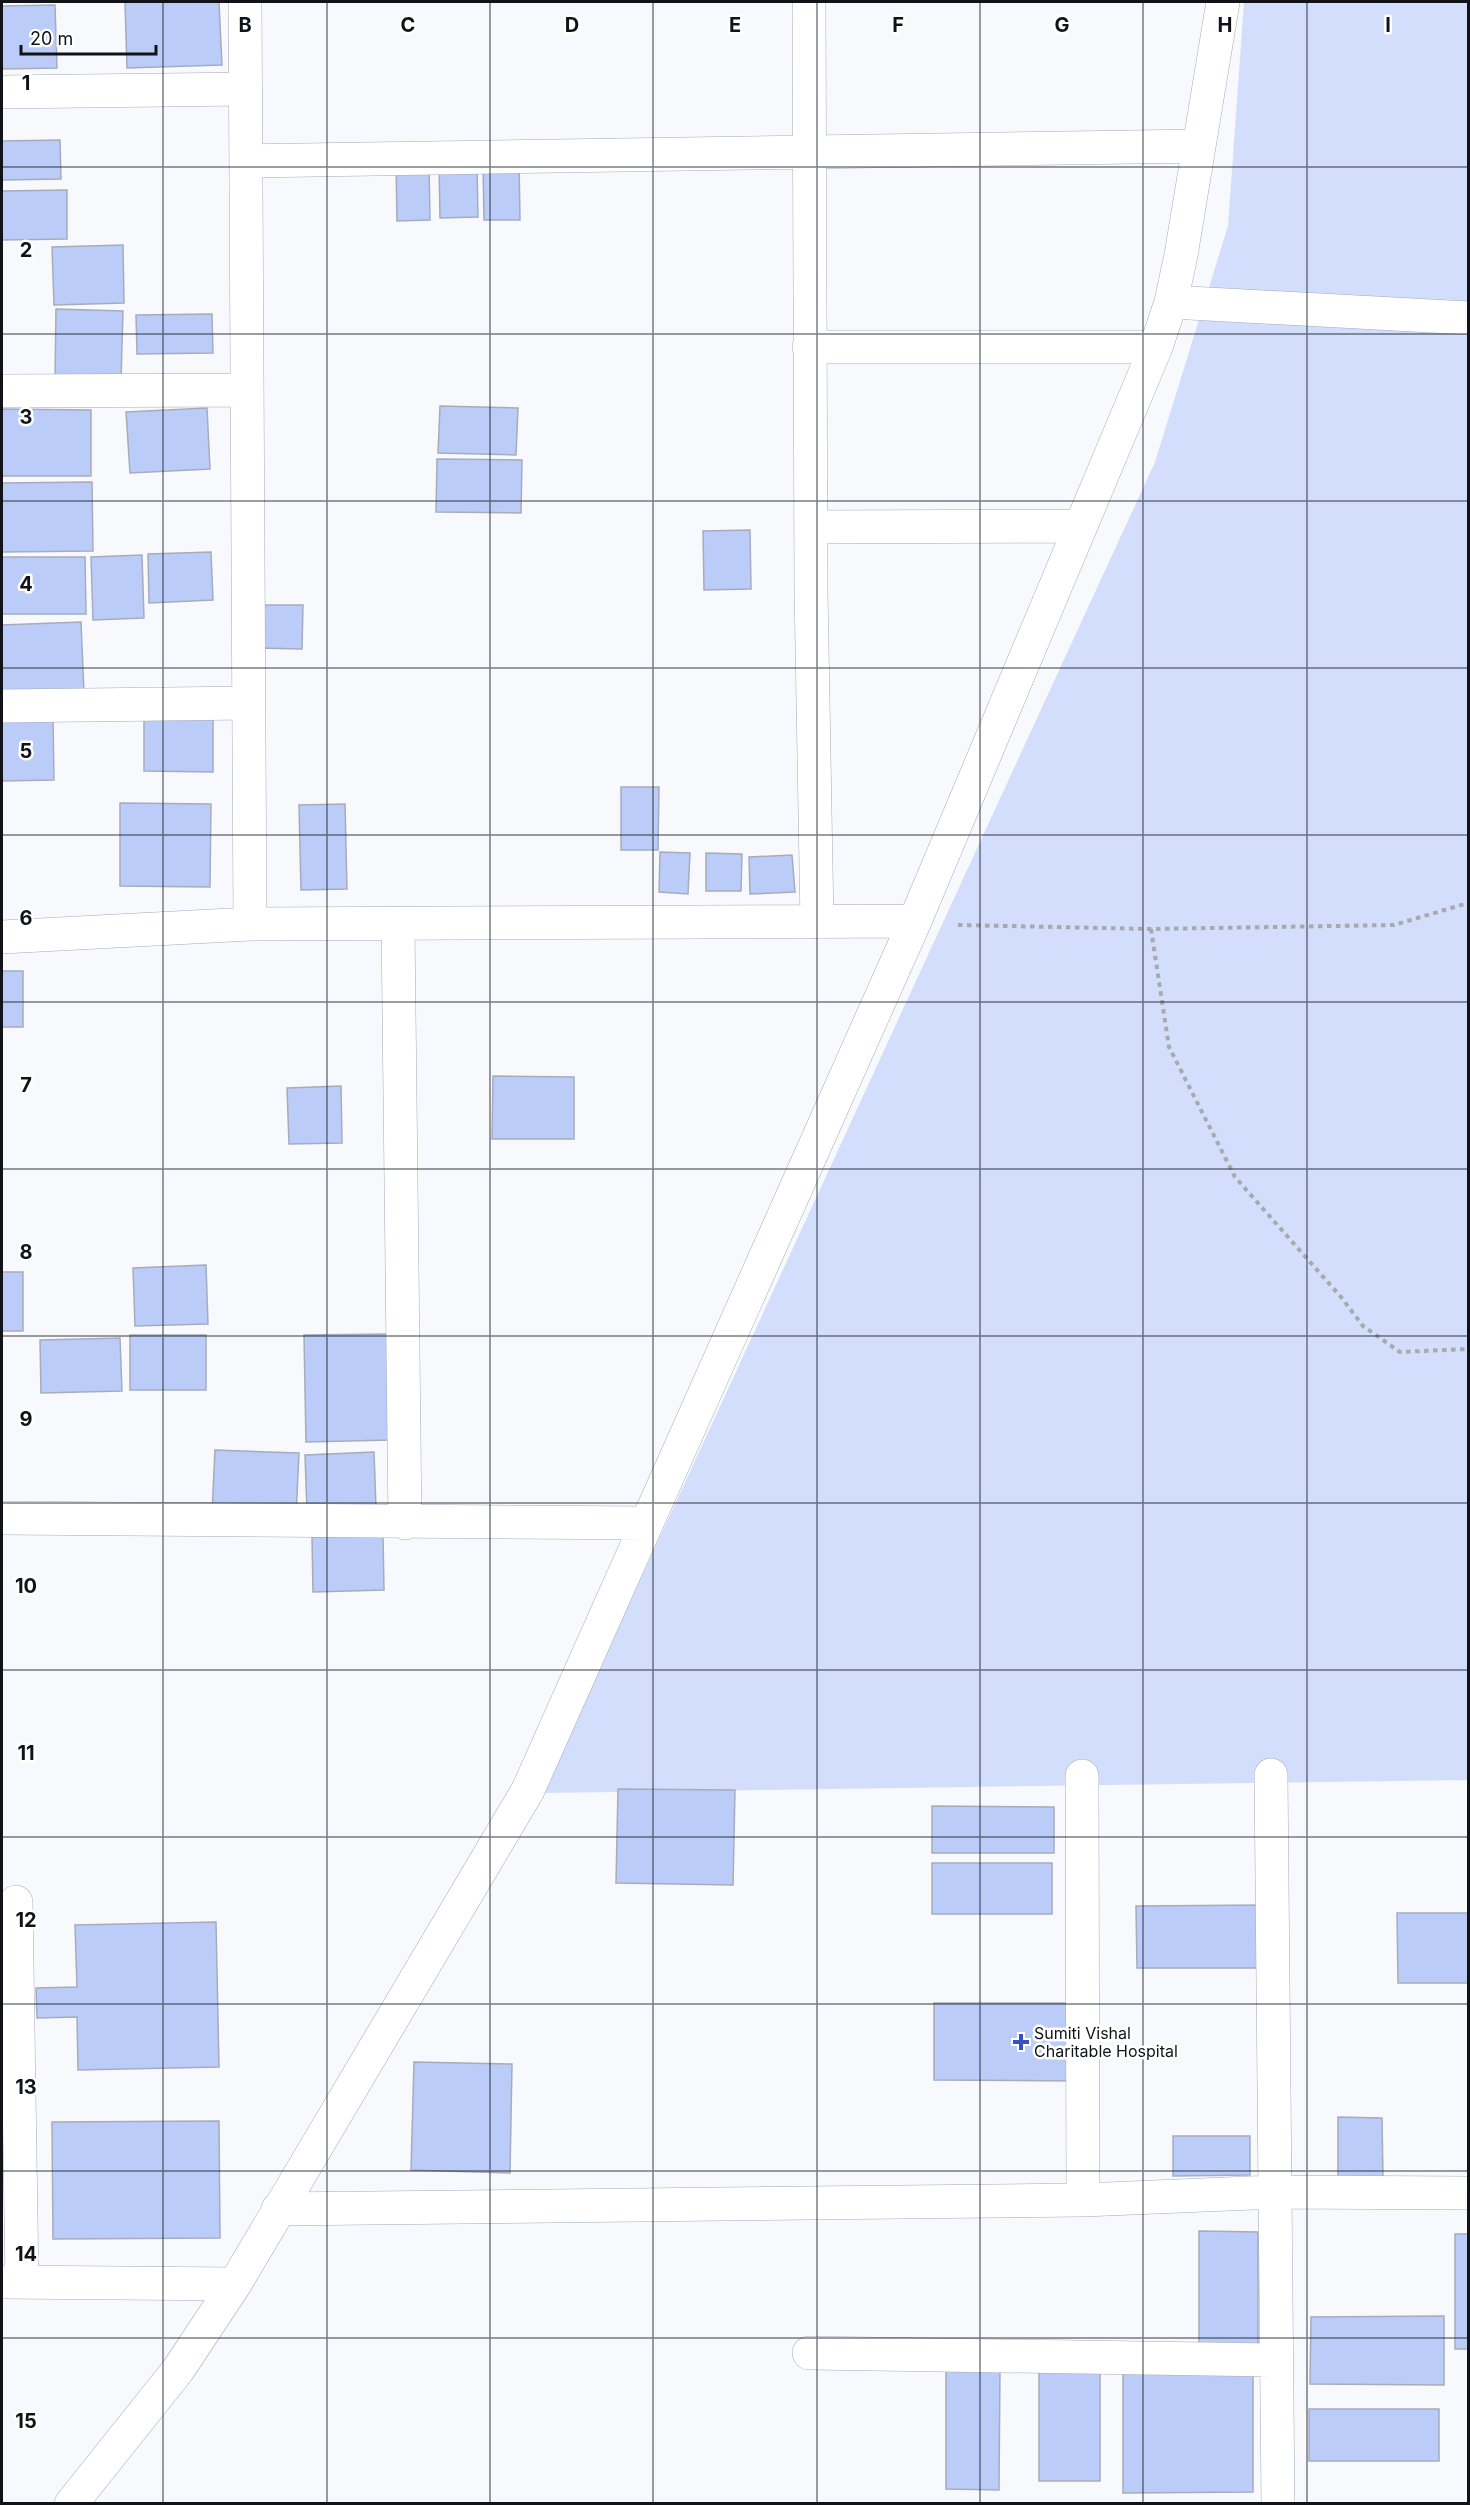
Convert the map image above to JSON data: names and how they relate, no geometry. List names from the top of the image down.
{
  "places": {
    "health": ["Sumiti Vishal Charitable Hospital"]
  },
  "scale_bar": "20 m",
  "grid": {
    "columns": [
      "B",
      "C",
      "D",
      "E",
      "F",
      "G",
      "H",
      "I"
    ],
    "rows": [
      "1",
      "2",
      "3",
      "4",
      "5",
      "6",
      "7",
      "8",
      "9",
      "10",
      "11",
      "12",
      "13",
      "14",
      "15"
    ]
  }
}
